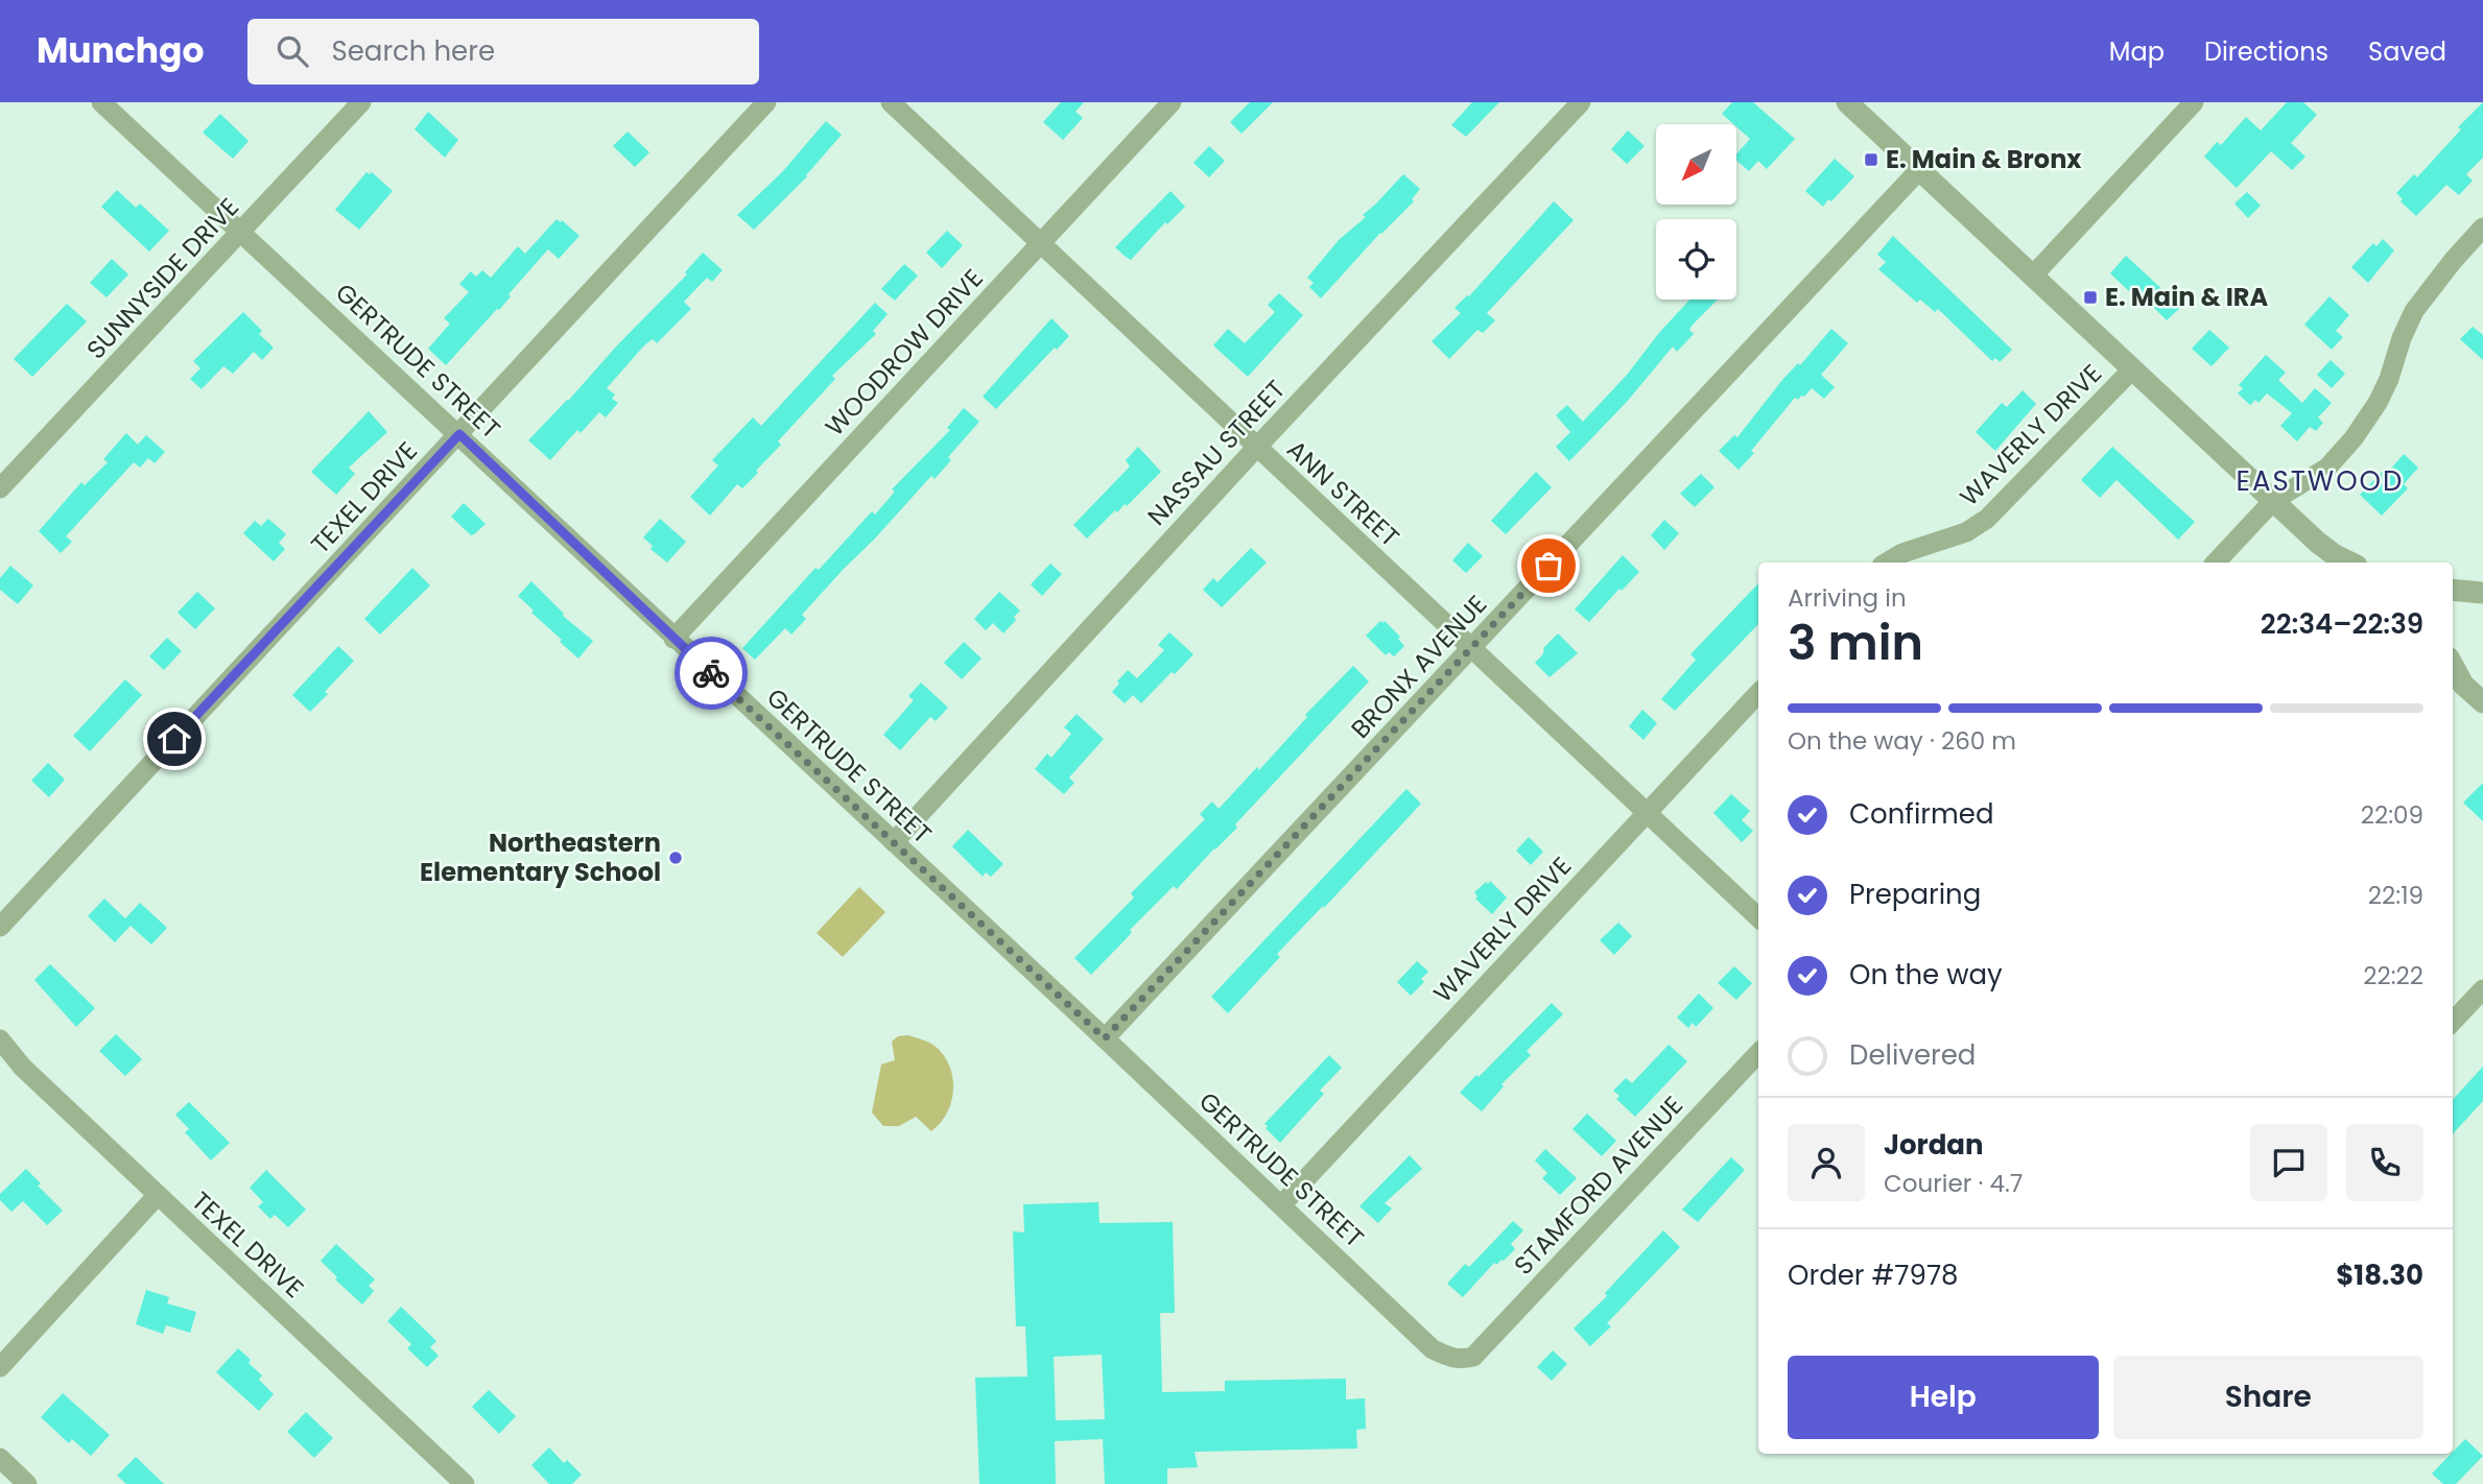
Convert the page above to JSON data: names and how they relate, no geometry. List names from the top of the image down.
{
  "streets": {
    "street": [
      "SUNNYSIDE DRIVE",
      "WOODROW DRIVE",
      "GERTRUDE STREET",
      "WAVERLY DRIVE",
      "NASSAU STREET",
      "ANN STREET",
      "TEXEL DRIVE",
      "BRONX AVENUE",
      "STAMFORD AVENUE"
    ]
  },
  "crossings": [
    ["SUNNYSIDE DRIVE", "GERTRUDE STREET"],
    ["WOODROW DRIVE", "GERTRUDE STREET"],
    ["WOODROW DRIVE", "ANN STREET"],
    ["GERTRUDE STREET", "WAVERLY DRIVE"],
    ["GERTRUDE STREET", "NASSAU STREET"],
    ["GERTRUDE STREET", "TEXEL DRIVE"],
    ["GERTRUDE STREET", "BRONX AVENUE"],
    ["GERTRUDE STREET", "STAMFORD AVENUE"],
    ["WAVERLY DRIVE", "ANN STREET"],
    ["NASSAU STREET", "ANN STREET"],
    ["ANN STREET", "BRONX AVENUE"]
  ],
  "districts": ["EASTWOOD"],
  "places": {
    "transit": ["E. Main & Bronx", "E. Main & IRA"],
    "other": ["Northeastern Elementary School"]
  },
  "north": "bottom left",
  "page": {
    "header": "Munchgo",
    "search": "Search here",
    "nav": ["Map", "Directions", "Saved"],
    "heading": ["3 min", "Arriving in", "22:34–22:39"],
    "panel": [
      "Jordan",
      "Courier · 4.7",
      "Order #7978",
      "$18.30"
    ],
    "bar": "On the way · 260 m",
    "list": [
      ["Confirmed", "22:09"],
      ["Preparing", "22:19"],
      ["On the way", "22:22"],
      "Delivered"
    ],
    "buttons": ["Help", "Share"]
  }
}
